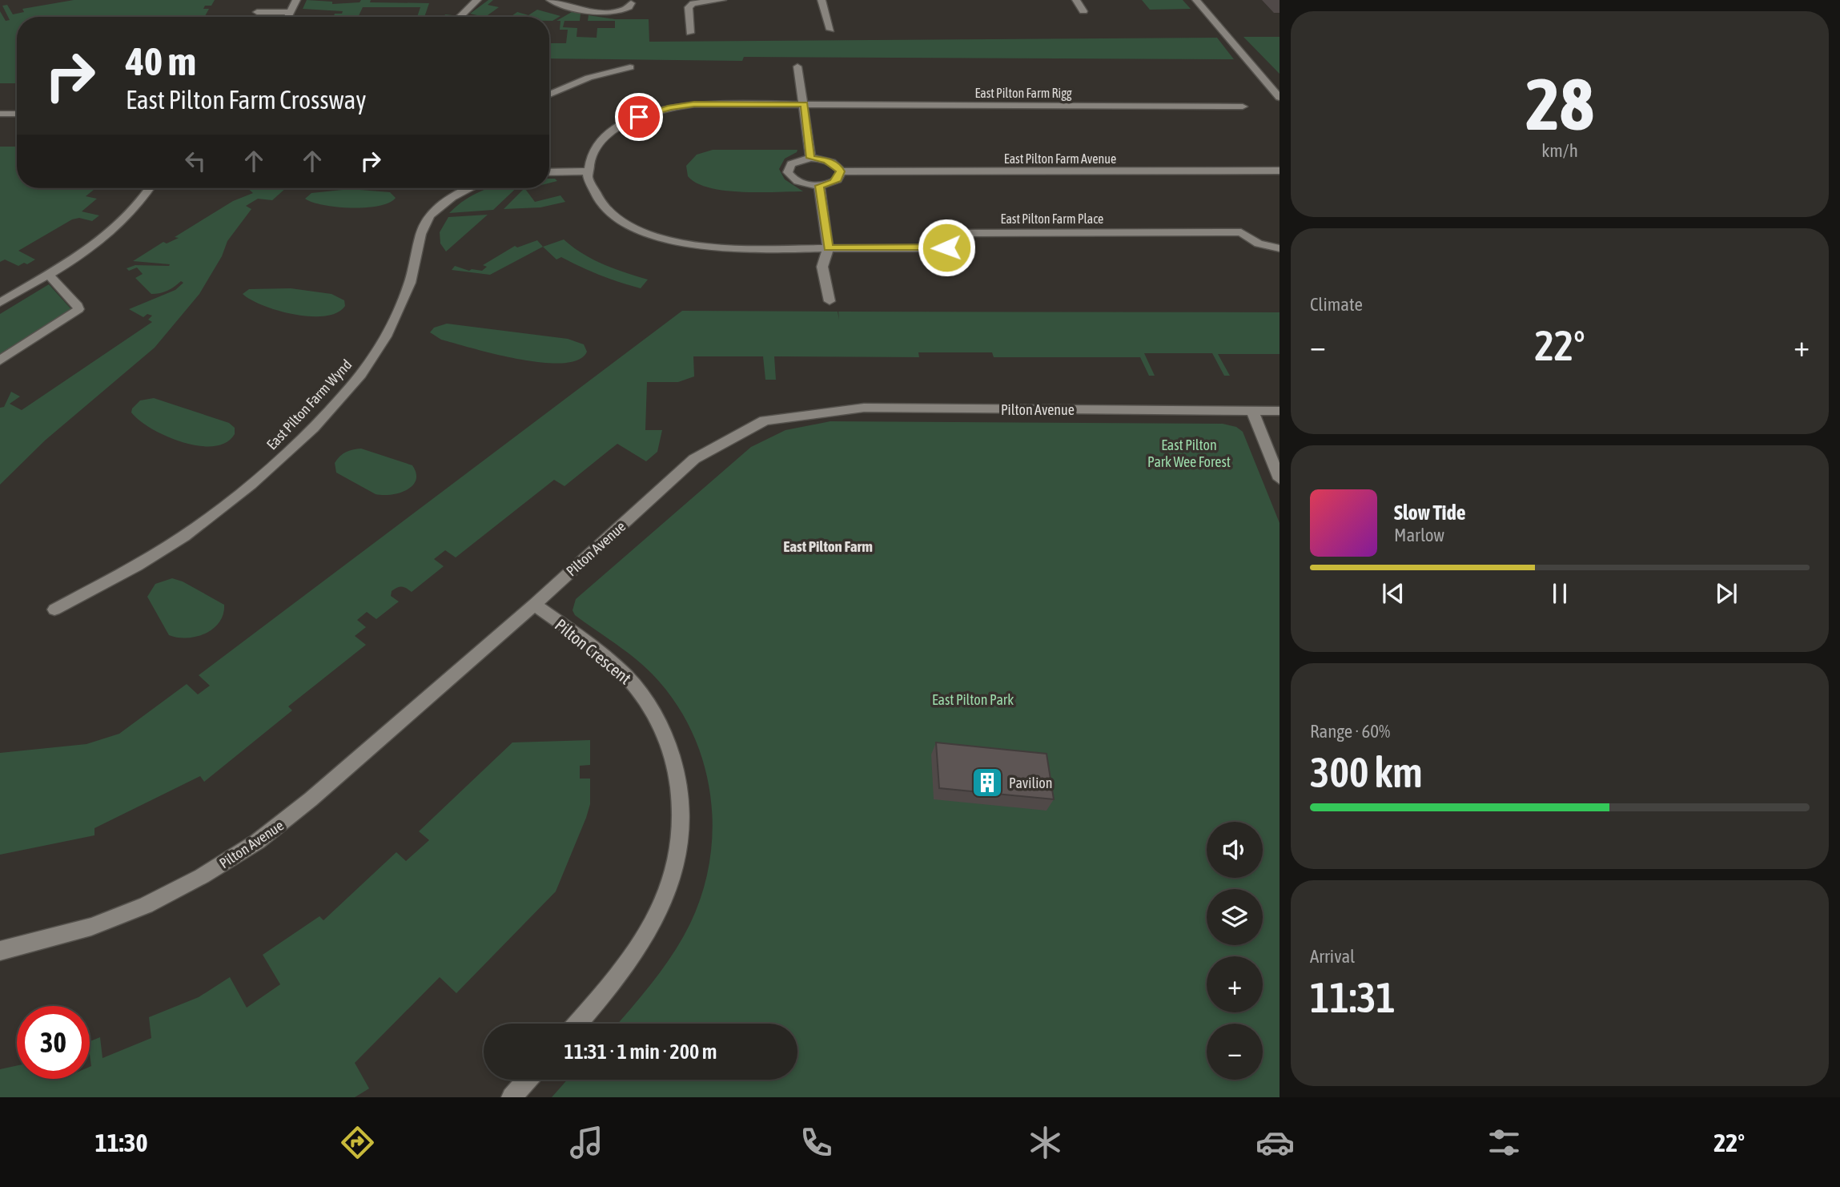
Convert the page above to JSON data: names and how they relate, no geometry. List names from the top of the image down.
{
  "streets": {
    "street": [
      "East Pilton Farm Rigg",
      "East Pilton Farm Avenue",
      "East Pilton Farm Place",
      "East Pilton Farm Wynd",
      "Pilton Avenue",
      "Pilton Crescent"
    ]
  },
  "crossings": [
    ["East Pilton Farm Rigg", "East Pilton Farm Place"],
    ["Pilton Avenue", "Pilton Crescent"]
  ],
  "districts": ["East Pilton Farm"],
  "parks": ["East Pilton Park Wee Forest", "East Pilton Park"],
  "places": {
    "building": ["Pavilion"]
  },
  "page": {
    "tile": [
      ["28", "km/h"],
      "Climate",
      ["Range · 60%", "300 km"],
      ["Arrival", "11:31"]
    ],
    "turn": ["40 m", "East Pilton Farm Crossway"],
    "heat": ["−", "22°", "+"],
    "song": ["Slow Tide", "Marlow"],
    "map_buttons": ["+", "−"],
    "limit": "30",
    "trip": "11:31 · 1 min · 200 m",
    "tabs": ["11:30", "22°"]
  }
}
